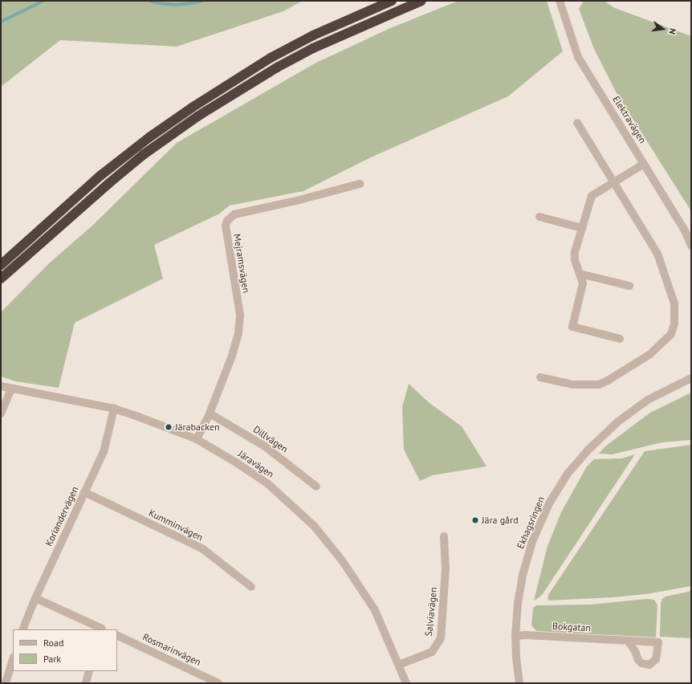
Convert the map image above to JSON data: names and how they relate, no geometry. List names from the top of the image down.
{
  "streets": {
    "street": [
      "Elektravägen",
      "Mejramsvägen",
      "Dillvägen",
      "Järavägen",
      "Koriandervägen",
      "Ekhagsringen",
      "Kumminvägen",
      "Salviavägen",
      "Bokgatan",
      "Rosmarinvägen"
    ]
  },
  "crossings": [
    ["Mejramsvägen", "Dillvägen"],
    ["Mejramsvägen", "Järavägen"],
    ["Järavägen", "Koriandervägen"],
    ["Järavägen", "Salviavägen"],
    ["Koriandervägen", "Kumminvägen"],
    ["Ekhagsringen", "Bokgatan"]
  ],
  "places": ["Järabacken", "Jära gård"],
  "legend": ["Road", "Park"],
  "north": "right"
}
